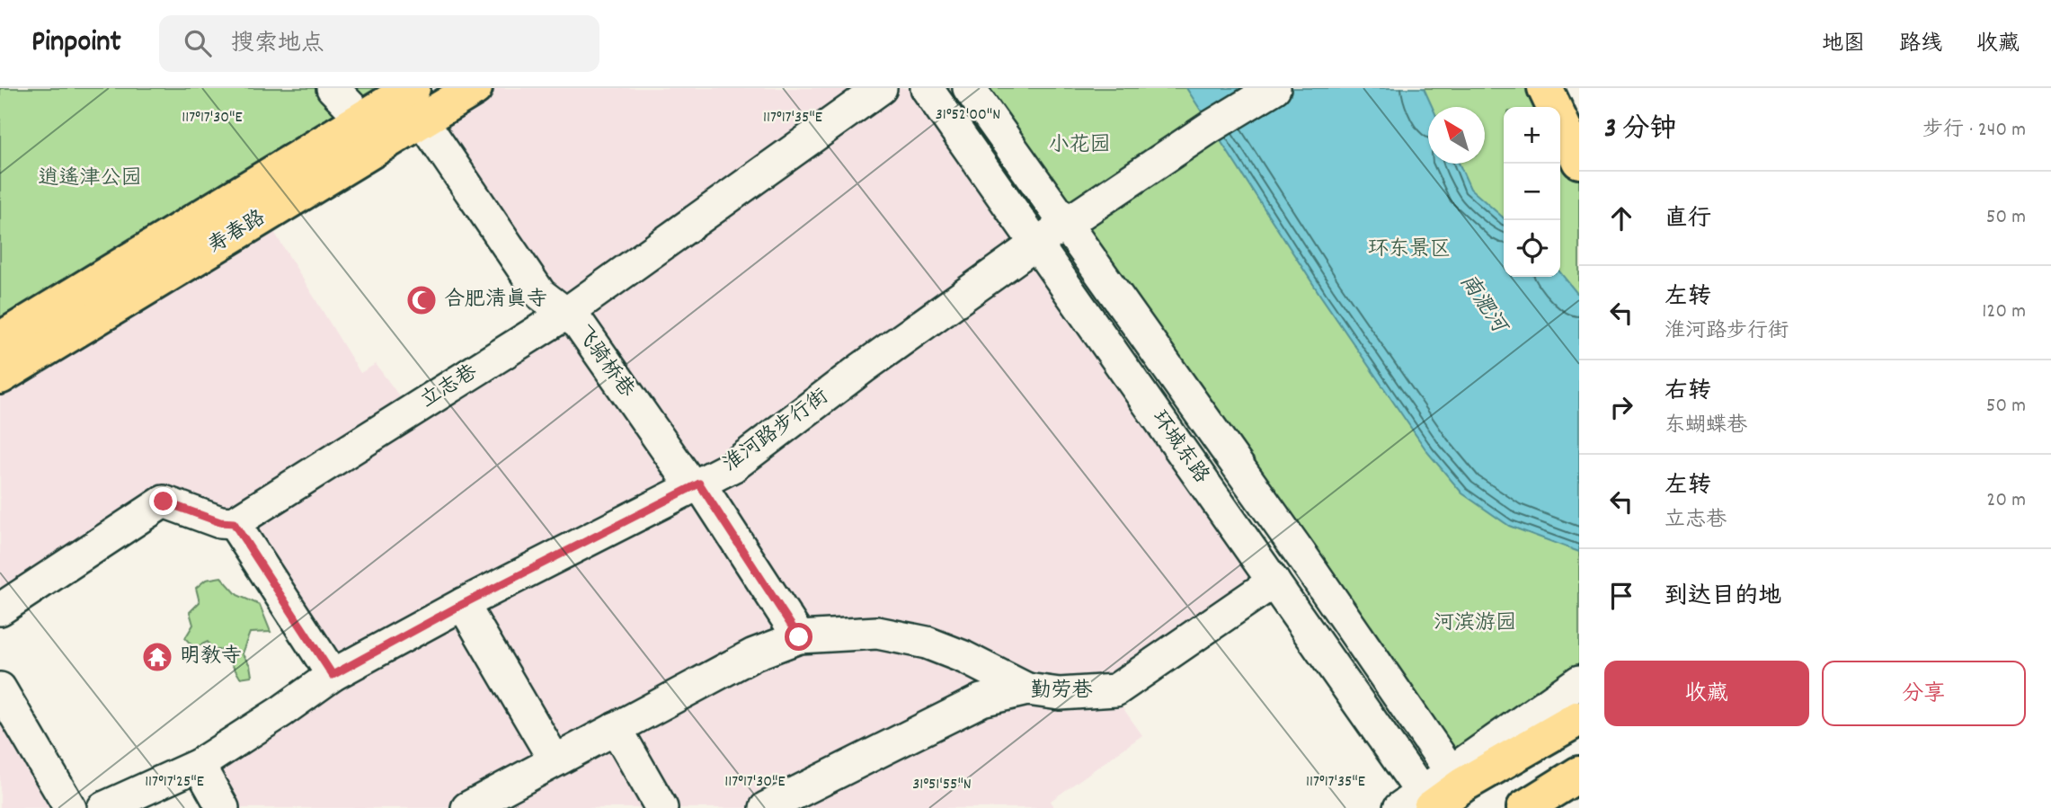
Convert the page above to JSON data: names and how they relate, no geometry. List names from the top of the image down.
{
  "streets": {
    "main road": ["寿春路"],
    "street": [
      "飞骑桥巷",
      "立志巷",
      "淮河路步行街",
      "环城东路",
      "勤劳巷"
    ]
  },
  "crossings": [
    ["寿春路", "飞骑桥巷"],
    ["飞骑桥巷", "立志巷"],
    ["飞骑桥巷", "淮河路步行街"],
    ["淮河路步行街", "环城东路"],
    ["环城东路", "勤劳巷"]
  ],
  "water": ["南淝河"],
  "parks": [
    "小花园",
    "逍遥津公园",
    "环东景区",
    "河滨游园"
  ],
  "places": {
    "mosque": ["合肥清真寺"],
    "temple": ["明教寺"]
  },
  "north": "top left",
  "page": {
    "header": "Pinpoint",
    "search": "搜索地点",
    "nav": ["地图", "路线", "收藏"],
    "heading": ["3 分钟", "步行 · 240 m"],
    "map_buttons": ["+", "−"],
    "list": [
      ["直行", "50 m"],
      ["左转", "淮河路步行街", "120 m"],
      ["右转", "东蝴蝶巷", "50 m"],
      ["左转", "立志巷", "20 m"],
      "到达目的地"
    ],
    "buttons": ["收藏", "分享"]
  },
  "coordinates": [
    "31°52'00\"N",
    "117°17'30\"E",
    "117°17'35\"E",
    "117°17'25\"E",
    "31°51'55\"N"
  ]
}
